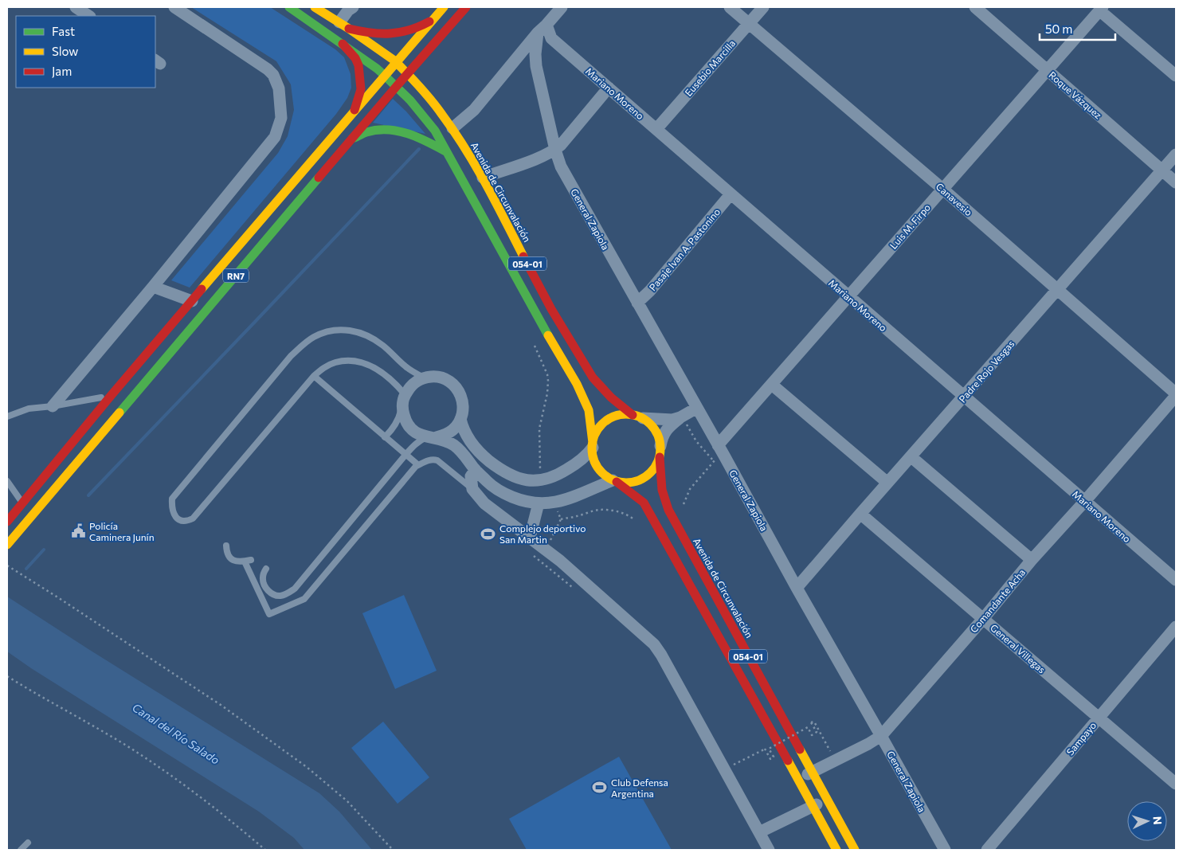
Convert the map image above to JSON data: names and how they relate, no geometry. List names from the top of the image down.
{
  "streets": {
    "main road": ["Avenida de Circunvalación", "054-01", "RN7"],
    "street": [
      "Eusebio Marcilla",
      "Mariano Moreno",
      "Roque Vázquez",
      "Canavesio",
      "General Zapiola",
      "Luis M. Firpo",
      "Pasaje Ivan A. Pastonino",
      "Padre Rojo Vesgas",
      "Comandante Acha",
      "General Villegas",
      "Sampayo"
    ]
  },
  "crossings": [
    ["Eusebio Marcilla", "Mariano Moreno"],
    ["Eusebio Marcilla", "Canavesio"],
    ["Mariano Moreno", "General Zapiola"],
    ["Mariano Moreno", "Luis M. Firpo"],
    ["Mariano Moreno", "Pasaje Ivan A. Pastonino"],
    ["Mariano Moreno", "Padre Rojo Vesgas"],
    ["Mariano Moreno", "Comandante Acha"],
    ["Roque Vázquez", "Luis M. Firpo"],
    ["Roque Vázquez", "Padre Rojo Vesgas"],
    ["Avenida de Circunvalación", "054-01"],
    ["Avenida de Circunvalación", "RN7"],
    ["Avenida de Circunvalación", "Comandante Acha"],
    ["Canavesio", "Luis M. Firpo"],
    ["Canavesio", "Padre Rojo Vesgas"],
    ["Canavesio", "Comandante Acha"],
    ["General Zapiola", "Luis M. Firpo"],
    ["General Zapiola", "Pasaje Ivan A. Pastonino"],
    ["General Zapiola", "Padre Rojo Vesgas"],
    ["General Zapiola", "Comandante Acha"],
    ["054-01", "RN7"],
    ["054-01", "Comandante Acha"],
    ["Padre Rojo Vesgas", "General Villegas"],
    ["Comandante Acha", "General Villegas"],
    ["General Villegas", "Sampayo"]
  ],
  "water": ["Canal del Río Salado"],
  "places": {
    "public building": ["Policía Caminera Junín"],
    "sports": ["Complejo deportivo San Martin", "Club Defensa Argentina"]
  },
  "legend": ["Fast", "Slow", "Jam"],
  "scale_bar": "50 m",
  "north": "right"
}
